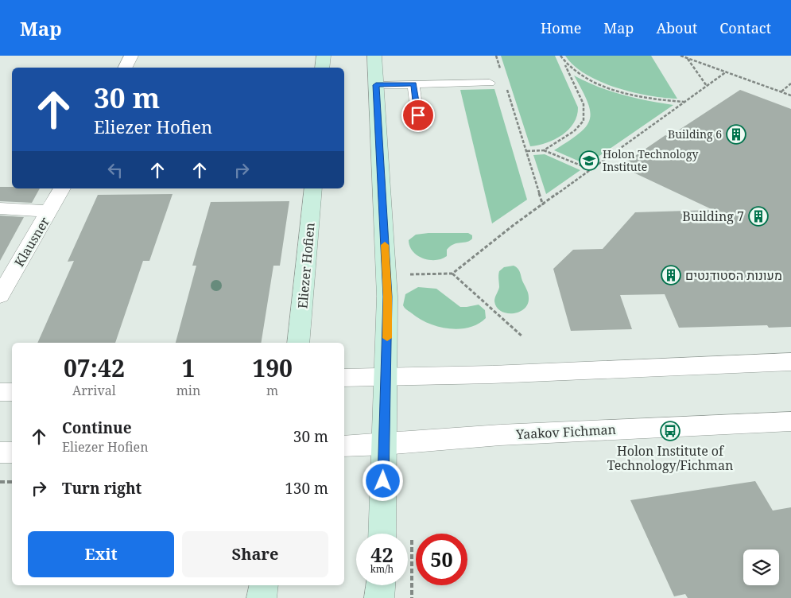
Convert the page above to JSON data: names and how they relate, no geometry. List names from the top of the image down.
{
  "streets": {
    "main road": ["Eliezer Hofien"],
    "street": ["Klausner", "Yaakov Fichman"]
  },
  "places": {
    "building": ["Building 6", "Building 7", "מעונות הסטודנטים"],
    "school or university": ["Holon Technology Institute"],
    "bus stop": ["Holon Institute of Technology/Fichman"]
  },
  "page": {
    "header": "Map",
    "nav": [
      "Home",
      "Map",
      "About",
      "Contact"
    ],
    "turn": ["30 m", "Eliezer Hofien"],
    "eta": [
      "07:42",
      "Arrival",
      "1",
      "min",
      "190",
      "m"
    ],
    "list": [
      {
        "name": "Continue",
        "note": "Eliezer Hofien",
        "value": "30 m"
      },
      {
        "name": "Turn right",
        "value": "130 m"
      }
    ],
    "buttons": ["Exit", "Share"],
    "speed": "42 km/h",
    "limit": "50"
  }
}
